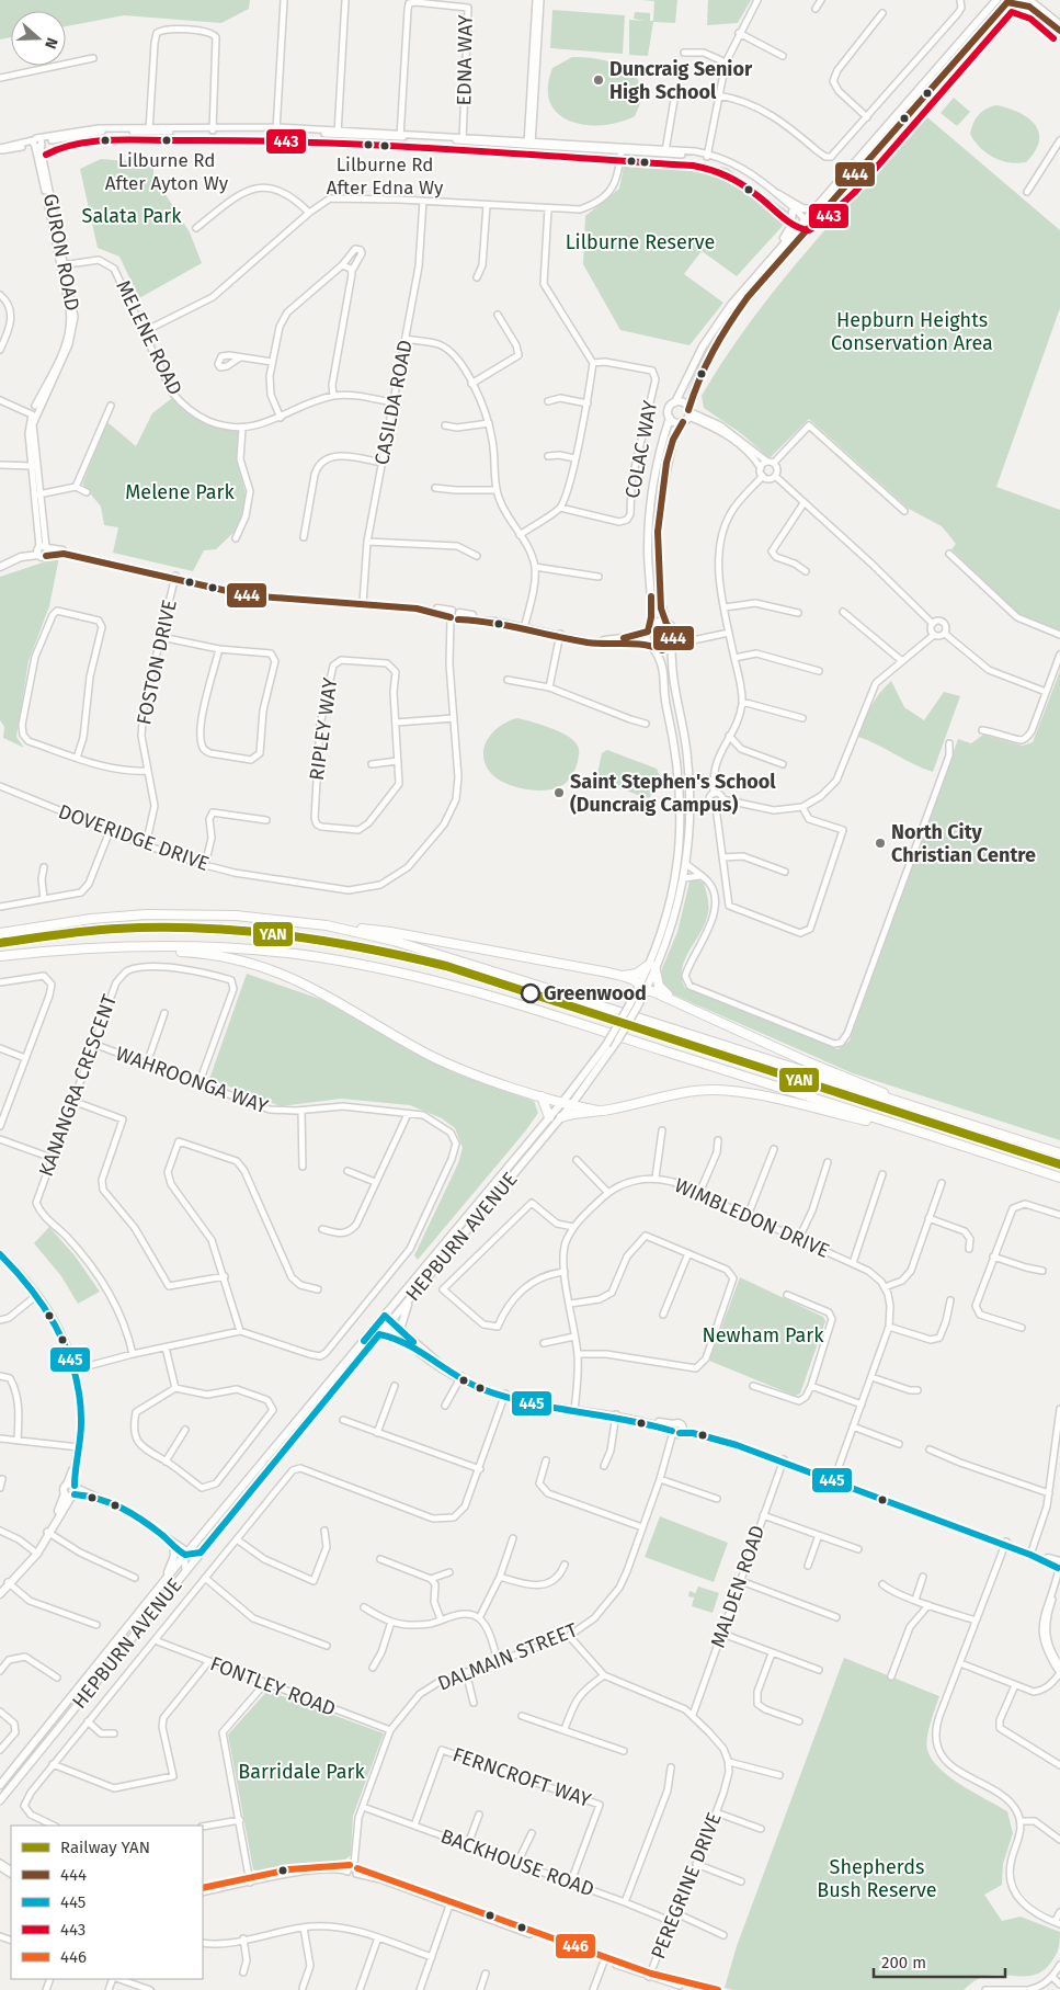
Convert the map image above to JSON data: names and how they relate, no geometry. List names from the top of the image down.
{
  "streets": {
    "main road": ["HEPBURN AVENUE"],
    "street": [
      "EDNA WAY",
      "GURON ROAD",
      "MELENE ROAD",
      "CASILDA ROAD",
      "COLAC WAY",
      "FOSTON DRIVE",
      "RIPLEY WAY",
      "DOVERIDGE DRIVE",
      "WAHROONGA WAY",
      "KANANGRA CRESCENT",
      "WIMBLEDON DRIVE",
      "MALDEN ROAD",
      "DALMAIN STREET",
      "FONTLEY ROAD",
      "FERNCROFT WAY",
      "BACKHOUSE ROAD",
      "PEREGRINE DRIVE"
    ]
  },
  "crossings": [
    ["GURON ROAD", "MELENE ROAD"],
    ["MELENE ROAD", "CASILDA ROAD"],
    ["FOSTON DRIVE", "DOVERIDGE DRIVE"],
    ["WAHROONGA WAY", "KANANGRA CRESCENT"],
    ["DALMAIN STREET", "FONTLEY ROAD"],
    ["DALMAIN STREET", "BACKHOUSE ROAD"],
    ["FERNCROFT WAY", "BACKHOUSE ROAD"],
    ["BACKHOUSE ROAD", "PEREGRINE DRIVE"]
  ],
  "parks": [
    "Salata Park",
    "Lilburne Reserve",
    "Hepburn Heights Conservation Area",
    "Melene Park",
    "Newham Park",
    "Barridale Park",
    "Shepherds Bush Reserve"
  ],
  "places": [
    "Duncraig Senior High School",
    "Lilburne Rd After Ayton Wy",
    "Lilburne Rd After Edna Wy",
    "Saint Stephen's School (Duncraig Campus)",
    "North City Christian Centre",
    "Greenwood"
  ],
  "lines": [
    "transit line 444",
    "transit line 443",
    "rail line YAN",
    "transit line 445",
    "transit line 446"
  ],
  "legend": [
    "Railway YAN",
    "444",
    "445",
    "443",
    "446"
  ],
  "scale_bar": "200 m",
  "north": "right"
}
